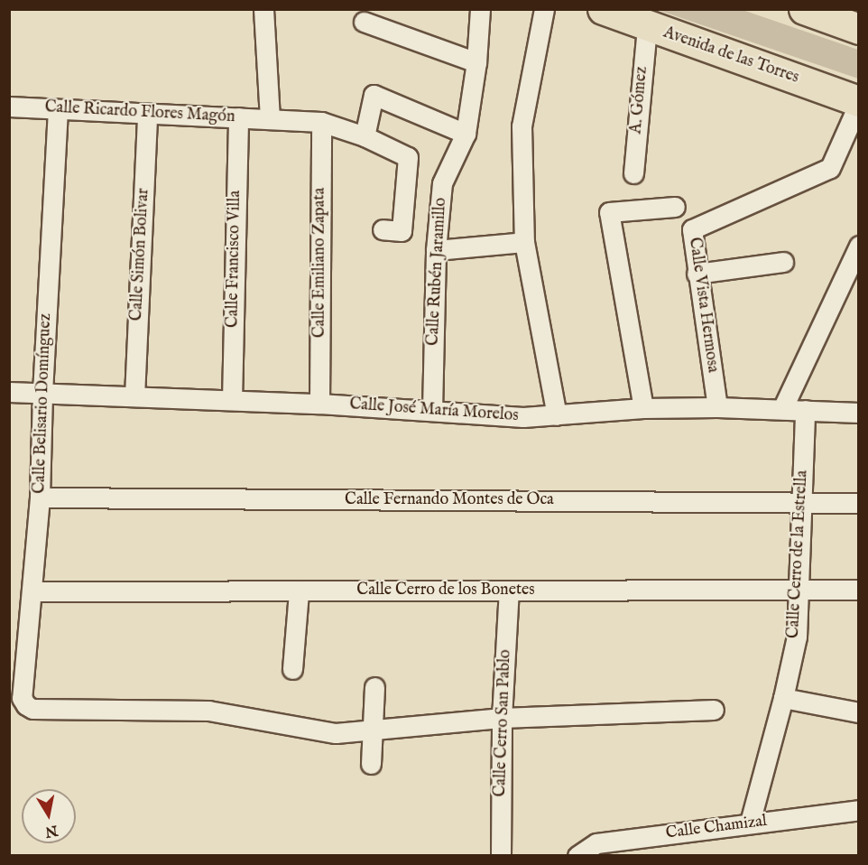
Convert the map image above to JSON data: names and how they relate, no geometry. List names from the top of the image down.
{
  "streets": {
    "main road": ["Avenida de las Torres"],
    "street": [
      "A. Gómez",
      "Calle Ricardo Flores Magón",
      "Calle Simón Bolivar",
      "Calle Francisco Villa",
      "Calle Emiliano Zapata",
      "Calle Rubén Jaramillo",
      "Calle Vista Hermosa",
      "Calle Belisario Domínguez",
      "Calle José María Morelos",
      "Calle Fernando Montes de Oca",
      "Calle Cerro de la Estrella",
      "Calle Cerro de los Bonetes",
      "Calle Cerro San Pablo",
      "Calle Chamizal"
    ]
  },
  "crossings": [
    ["Avenida de las Torres", "A. Gómez"],
    ["Avenida de las Torres", "Calle Vista Hermosa"],
    ["Calle Ricardo Flores Magón", "Calle Simón Bolivar"],
    ["Calle Ricardo Flores Magón", "Calle Francisco Villa"],
    ["Calle Ricardo Flores Magón", "Calle Emiliano Zapata"],
    ["Calle Ricardo Flores Magón", "Calle Belisario Domínguez"],
    ["Calle Simón Bolivar", "Calle José María Morelos"],
    ["Calle Francisco Villa", "Calle José María Morelos"],
    ["Calle Emiliano Zapata", "Calle José María Morelos"],
    ["Calle Rubén Jaramillo", "Calle José María Morelos"],
    ["Calle Vista Hermosa", "Calle José María Morelos"],
    ["Calle Belisario Domínguez", "Calle José María Morelos"],
    ["Calle Belisario Domínguez", "Calle Fernando Montes de Oca"],
    ["Calle Belisario Domínguez", "Calle Cerro de los Bonetes"],
    ["Calle José María Morelos", "Calle Cerro de la Estrella"],
    ["Calle Fernando Montes de Oca", "Calle Cerro de la Estrella"],
    ["Calle Cerro de la Estrella", "Calle Cerro de los Bonetes"],
    ["Calle Cerro de la Estrella", "Calle Chamizal"],
    ["Calle Cerro de los Bonetes", "Calle Cerro San Pablo"]
  ],
  "north": "bottom"
}
